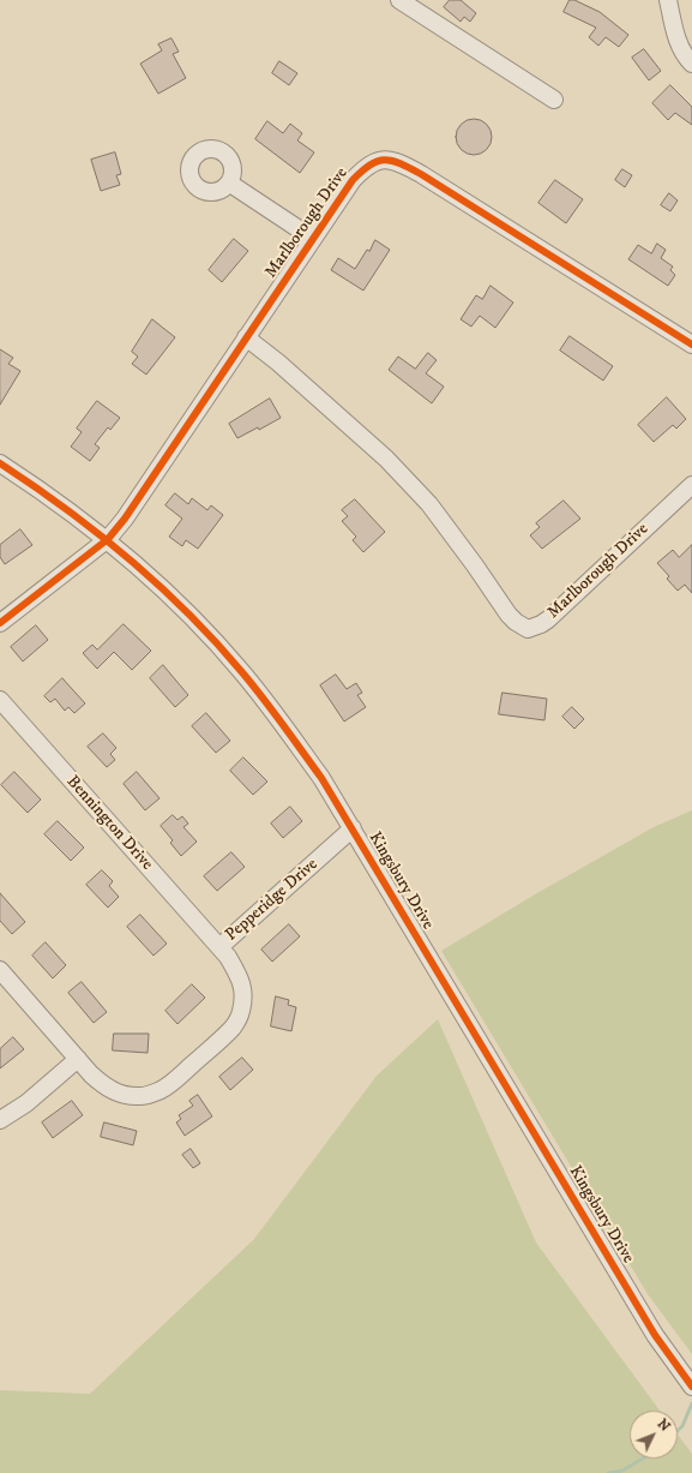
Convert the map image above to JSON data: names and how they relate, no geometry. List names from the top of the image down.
{
  "streets": {
    "street": [
      "Marlborough Drive",
      "Bennington Drive",
      "Kingsbury Drive",
      "Pepperidge Drive"
    ]
  },
  "crossings": [
    ["Marlborough Drive", "Kingsbury Drive"],
    ["Bennington Drive", "Pepperidge Drive"],
    ["Kingsbury Drive", "Pepperidge Drive"]
  ],
  "north": "top right"
}
